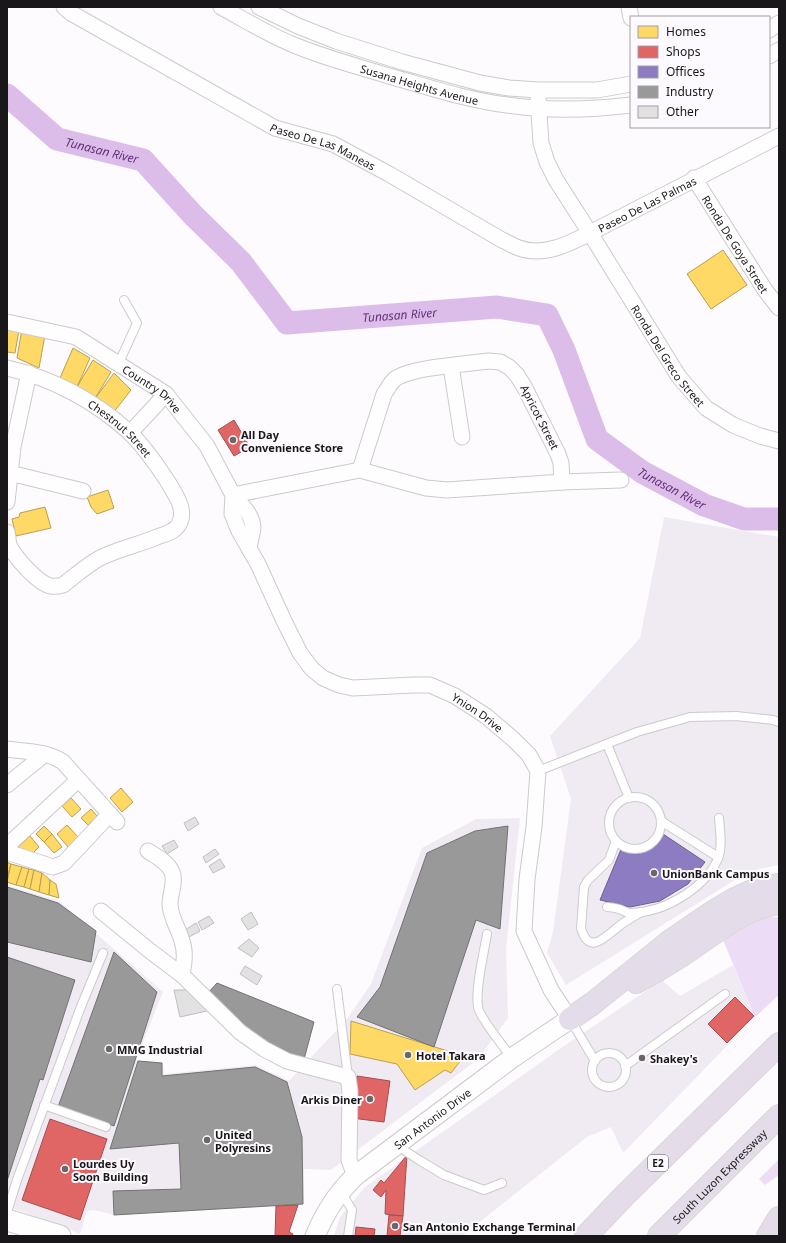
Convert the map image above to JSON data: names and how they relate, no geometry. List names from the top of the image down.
{
  "streets": {
    "highway": ["E2", "South Luzon Expressway"],
    "street": [
      "Susana Heights Avenue",
      "Paseo De Las Maneas",
      "Paseo De Las Palmas",
      "Ronda De Goya Street",
      "Ronda Del Greco Street",
      "Country Drive",
      "Apricot Street",
      "Chestnut Street",
      "Ynion Drive",
      "San Antonio Drive"
    ]
  },
  "crossings": [
    ["Susana Heights Avenue", "Paseo De Las Palmas"],
    ["Paseo De Las Maneas", "Paseo De Las Palmas"],
    ["Paseo De Las Maneas", "Ronda Del Greco Street"],
    ["Paseo De Las Palmas", "Ronda De Goya Street"],
    ["Paseo De Las Palmas", "Ronda Del Greco Street"],
    ["Country Drive", "Ynion Drive"]
  ],
  "water": ["Tunasan River"],
  "places": [
    "All Day Convenience Store",
    "UnionBank Campus",
    "MMG Industrial",
    "Hotel Takara",
    "Shakey's",
    "Arkis Diner",
    "United Polyresins",
    "Lourdes Uy Soon Building",
    "San Antonio Exchange Terminal"
  ],
  "legend": [
    "Homes",
    "Shops",
    "Offices",
    "Industry",
    "Other"
  ]
}
